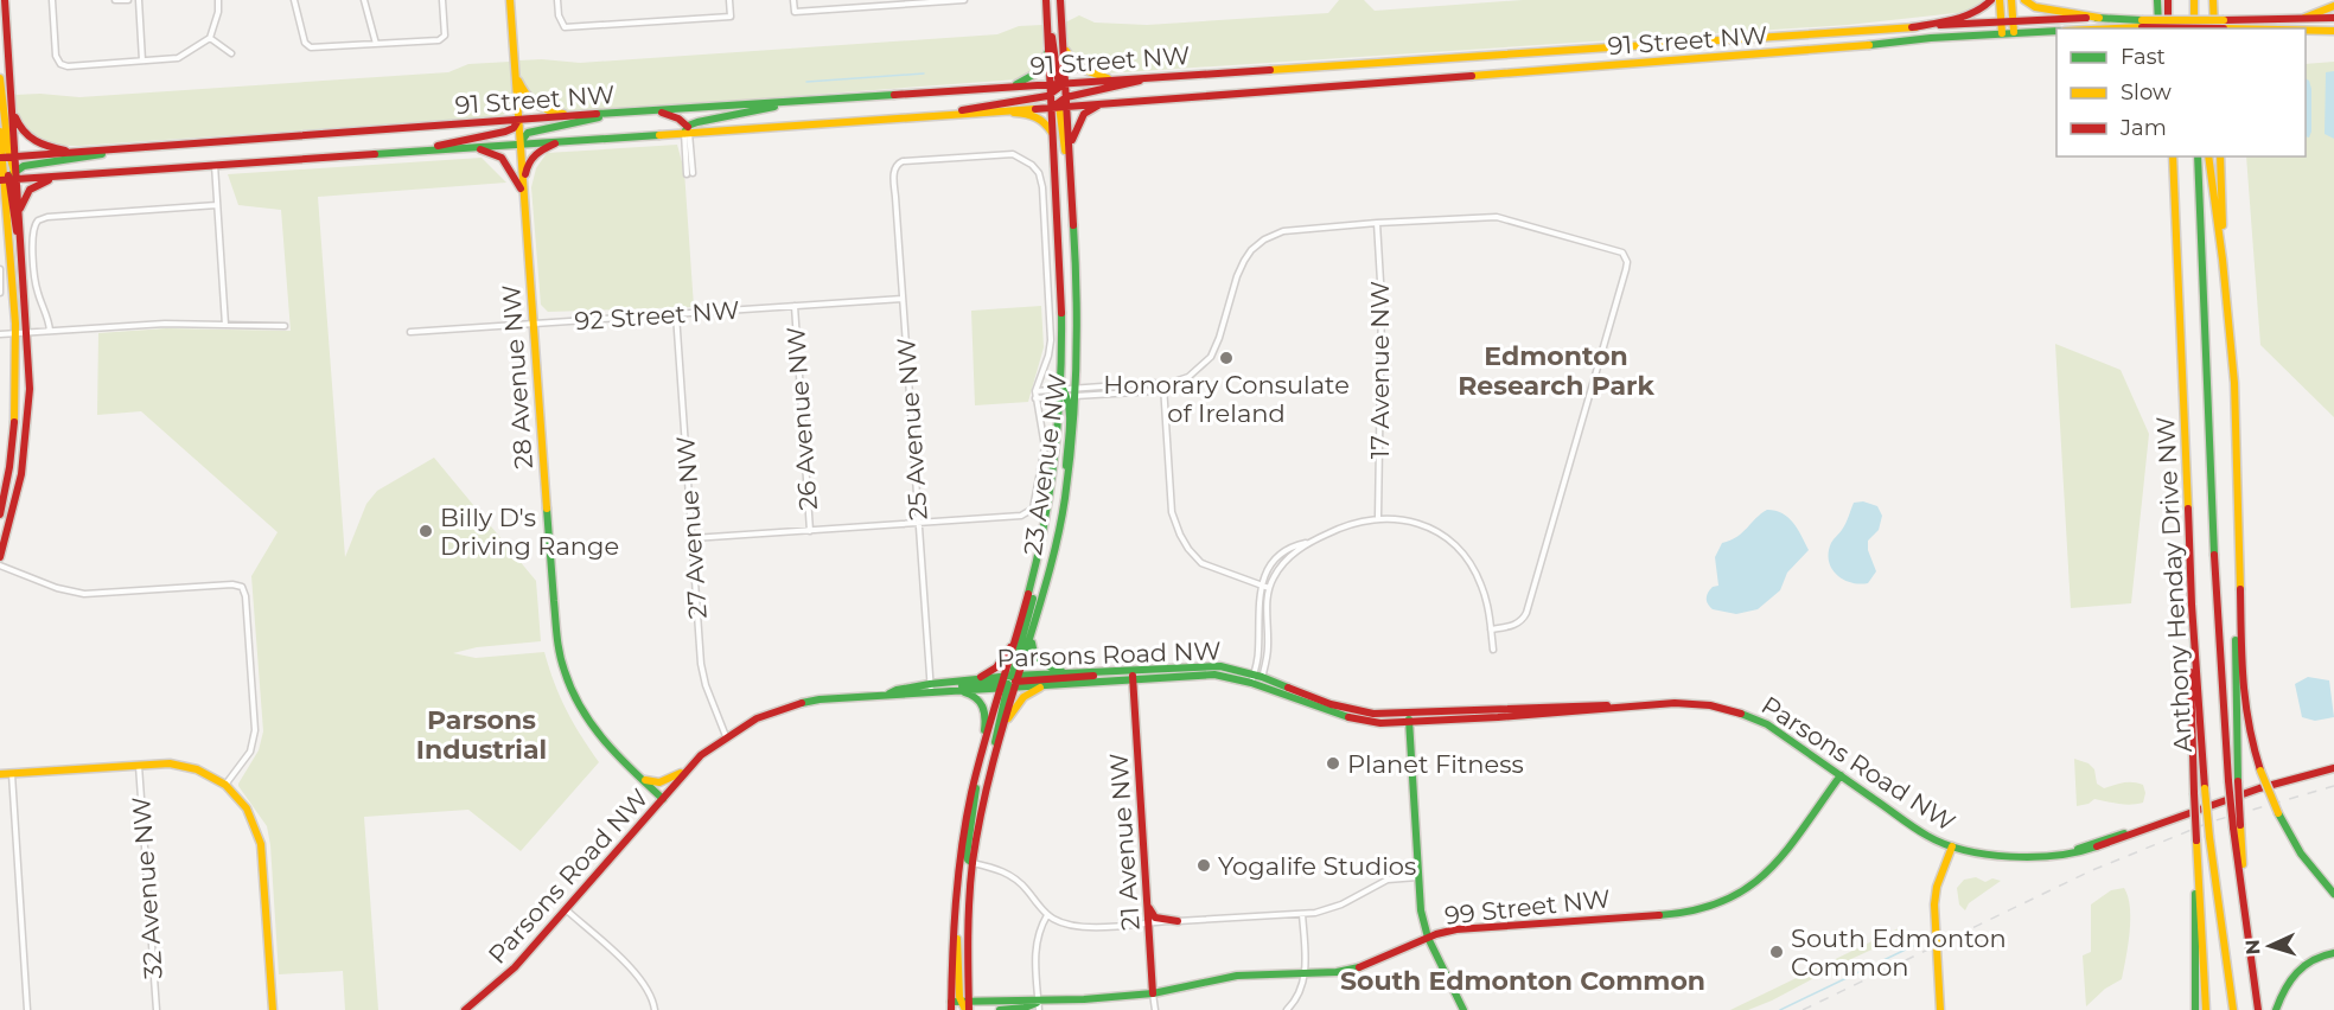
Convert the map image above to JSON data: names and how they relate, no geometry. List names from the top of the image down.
{
  "streets": {
    "main road": [
      "91 Street NW",
      "28 Avenue NW",
      "23 Avenue NW",
      "Anthony Henday Drive NW",
      "Parsons Road NW",
      "21 Avenue NW",
      "99 Street NW"
    ],
    "street": [
      "92 Street NW",
      "17 Avenue NW",
      "26 Avenue NW",
      "25 Avenue NW",
      "27 Avenue NW",
      "32 Avenue NW"
    ]
  },
  "crossings": [
    ["91 Street NW", "28 Avenue NW"],
    ["91 Street NW", "23 Avenue NW"],
    ["92 Street NW", "28 Avenue NW"],
    ["92 Street NW", "26 Avenue NW"],
    ["92 Street NW", "25 Avenue NW"],
    ["92 Street NW", "27 Avenue NW"],
    ["28 Avenue NW", "Parsons Road NW"],
    ["25 Avenue NW", "23 Avenue NW"],
    ["25 Avenue NW", "Parsons Road NW"],
    ["23 Avenue NW", "Parsons Road NW"],
    ["23 Avenue NW", "99 Street NW"],
    ["27 Avenue NW", "Parsons Road NW"],
    ["Parsons Road NW", "21 Avenue NW"],
    ["Parsons Road NW", "99 Street NW"],
    ["21 Avenue NW", "99 Street NW"]
  ],
  "districts": ["Edmonton Research Park", "Parsons Industrial", "South Edmonton Common"],
  "places": [
    "Honorary Consulate of Ireland",
    "Billy D's Driving Range",
    "Planet Fitness",
    "Yogalife Studios",
    "South Edmonton Common"
  ],
  "legend": ["Fast", "Slow", "Jam"],
  "north": "left"
}
